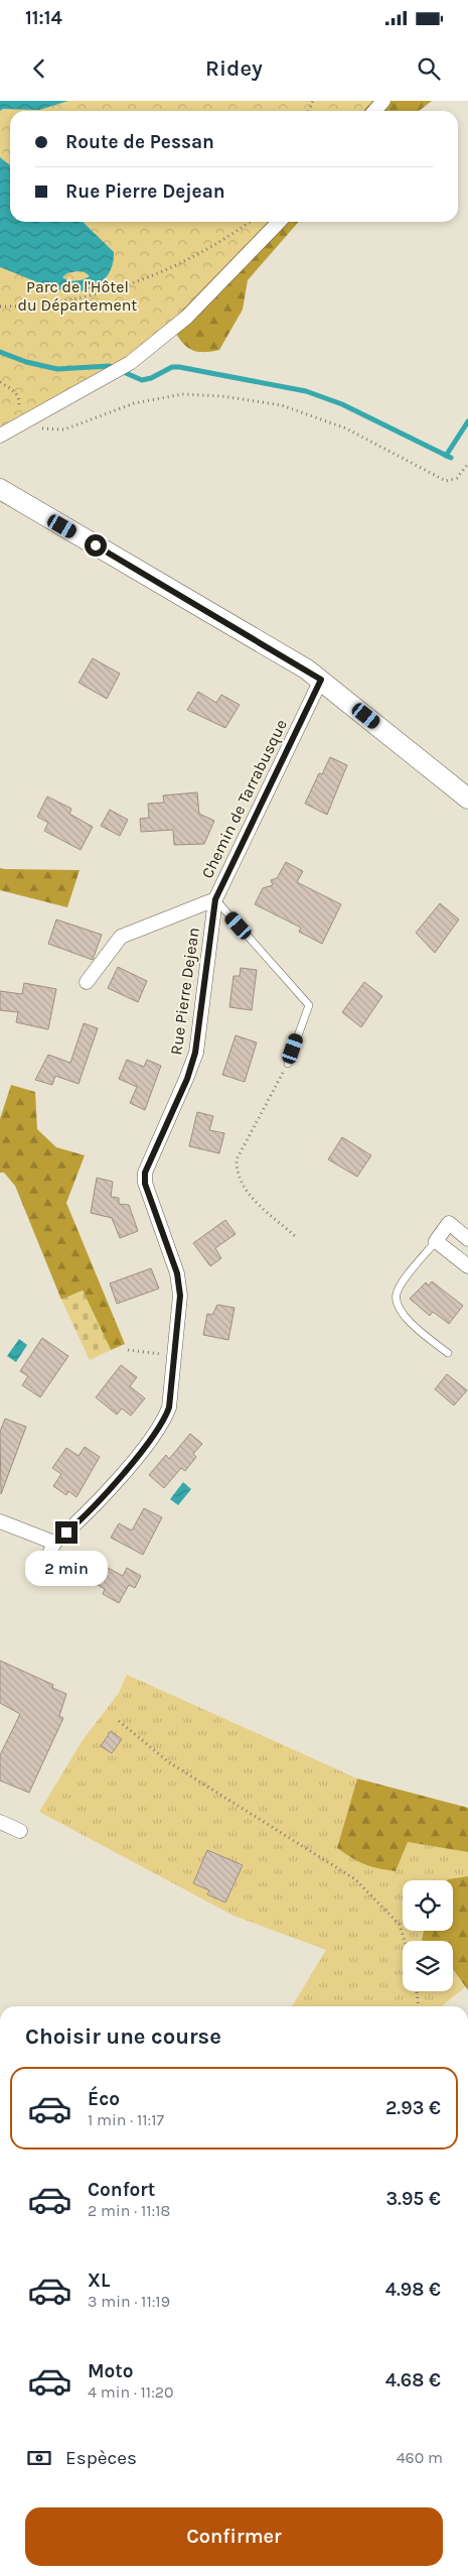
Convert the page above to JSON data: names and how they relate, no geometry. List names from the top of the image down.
{
  "streets": {
    "street": ["Chemin de Tarrabusque", "Rue Pierre Dejean"]
  },
  "crossings": [
    ["Chemin de Tarrabusque", "Rue Pierre Dejean"]
  ],
  "parks": ["Parc de l'Hôtel du Département"],
  "page": {
    "status": "11:14",
    "header": "Ridey",
    "banner": ["Route de Pessan", "Rue Pierre Dejean"],
    "bubble": "2 min",
    "heading": "Choisir une course",
    "list": [
      {
        "name": "Éco",
        "note": "1 min · 11:17",
        "value": "2.93 €"
      },
      {
        "name": "Confort",
        "note": "2 min · 11:18",
        "value": "3.95 €"
      },
      {
        "name": "XL",
        "note": "3 min · 11:19",
        "value": "4.98 €"
      },
      {
        "name": "Moto",
        "note": "4 min · 11:20",
        "value": "4.68 €"
      }
    ],
    "pay": ["Espèces", "460 m"],
    "buttons": "Confirmer"
  }
}
